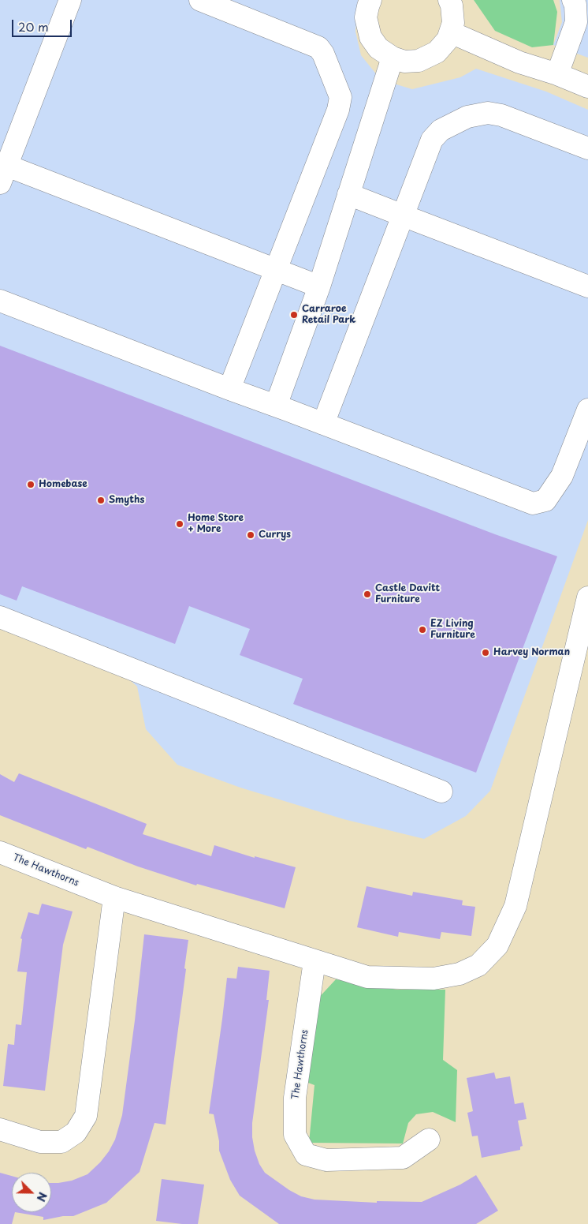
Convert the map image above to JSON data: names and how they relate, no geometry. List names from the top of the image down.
{
  "streets": {
    "street": ["The Hawthorns"]
  },
  "places": [
    "Carraroe Retail Park",
    "Homebase",
    "Smyths",
    "Home Store + More",
    "Currys",
    "Castle Davitt Furniture",
    "EZ Living Furniture",
    "Harvey Norman"
  ],
  "scale_bar": "20 m",
  "north": "bottom right"
}
